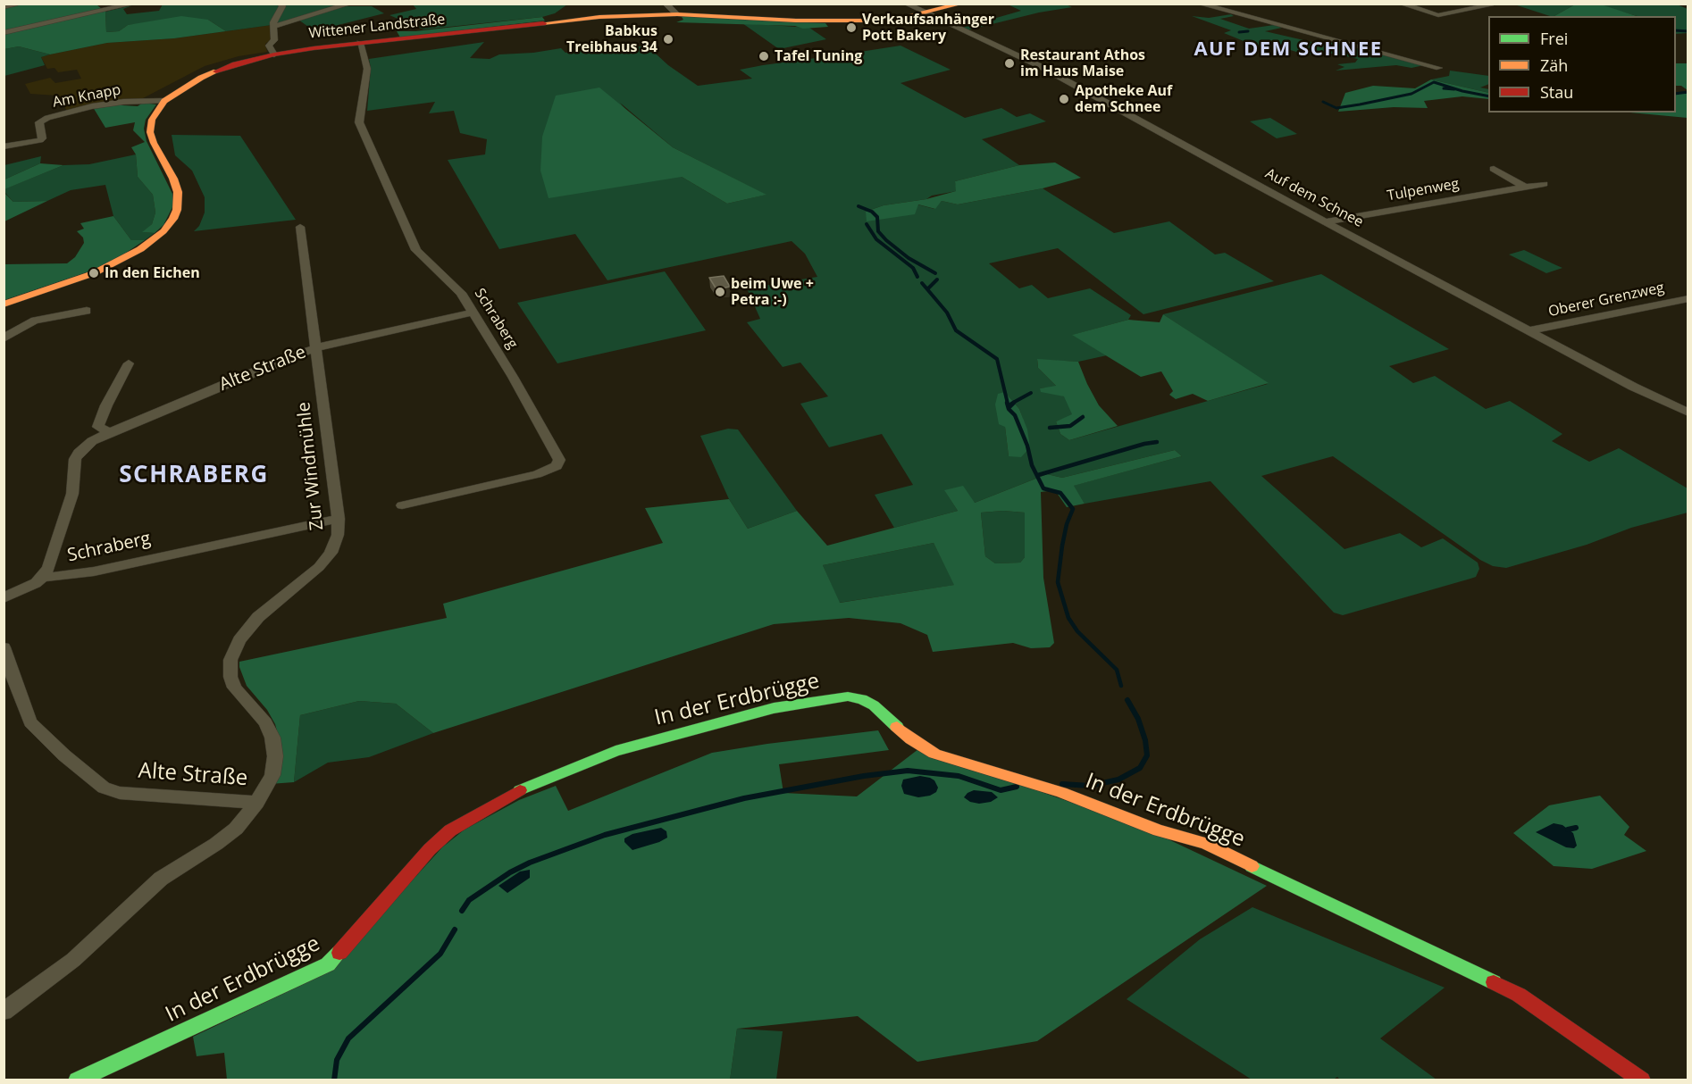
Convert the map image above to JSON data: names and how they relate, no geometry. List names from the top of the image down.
{
  "streets": {
    "main road": ["Wittener Landstraße", "In der Erdbrügge"],
    "street": [
      "Am Knapp",
      "Tulpenweg",
      "Auf dem Schnee",
      "Oberer Grenzweg",
      "Schraberg",
      "Alte Straße",
      "Zur Windmühle"
    ]
  },
  "crossings": [
    ["Wittener Landstraße", "Am Knapp"],
    ["Wittener Landstraße", "Auf dem Schnee"],
    ["Wittener Landstraße", "Schraberg"],
    ["Tulpenweg", "Auf dem Schnee"],
    ["Auf dem Schnee", "Oberer Grenzweg"],
    ["Schraberg", "Alte Straße"],
    ["Schraberg", "Zur Windmühle"],
    ["Alte Straße", "Zur Windmühle"]
  ],
  "districts": ["AUF DEM SCHNEE", "SCHRABERG"],
  "places": [
    "Verkaufsanhänger Pott Bakery",
    "Babkus Treibhaus 34",
    "Tafel Tuning",
    "Restaurant Athos im Haus Maise",
    "Apotheke Auf dem Schnee",
    "In den Eichen",
    "beim Uwe + Petra :-)"
  ],
  "legend": ["Frei", "Zäh", "Stau"]
}
